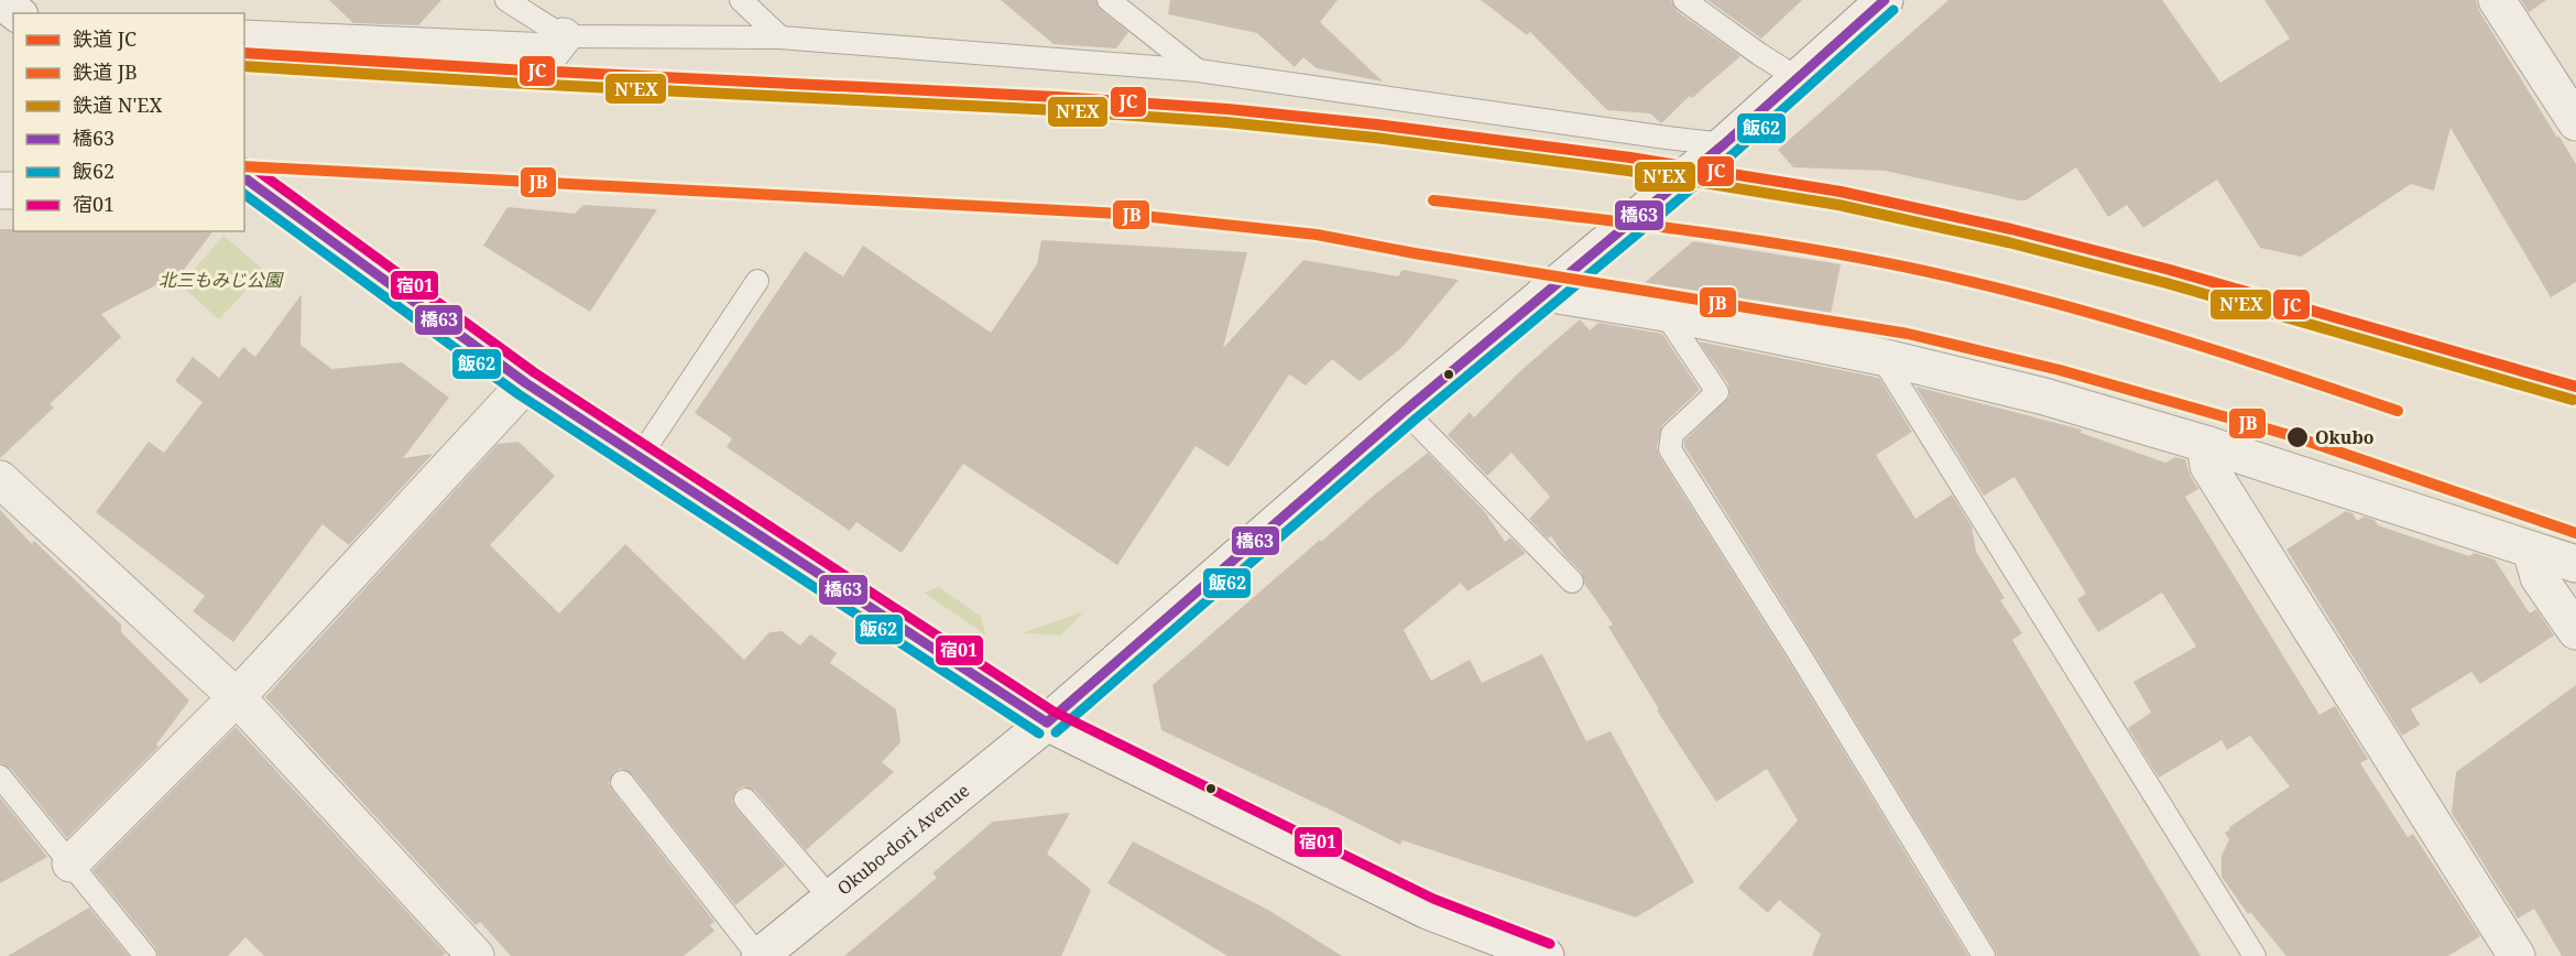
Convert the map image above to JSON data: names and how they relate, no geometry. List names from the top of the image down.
{
  "streets": {
    "street": ["Okubo-dori Avenue"]
  },
  "parks": ["北三もみじ公園"],
  "places": ["Okubo"],
  "lines": [
    "transit line 橋63",
    "transit line 飯62",
    "rail line JC",
    "rail line N'EX",
    "transit line 宿01",
    "rail line JB"
  ],
  "legend": [
    "鉄道 JC",
    "鉄道 JB",
    "鉄道 N'EX",
    "橋63",
    "飯62",
    "宿01"
  ]
}
